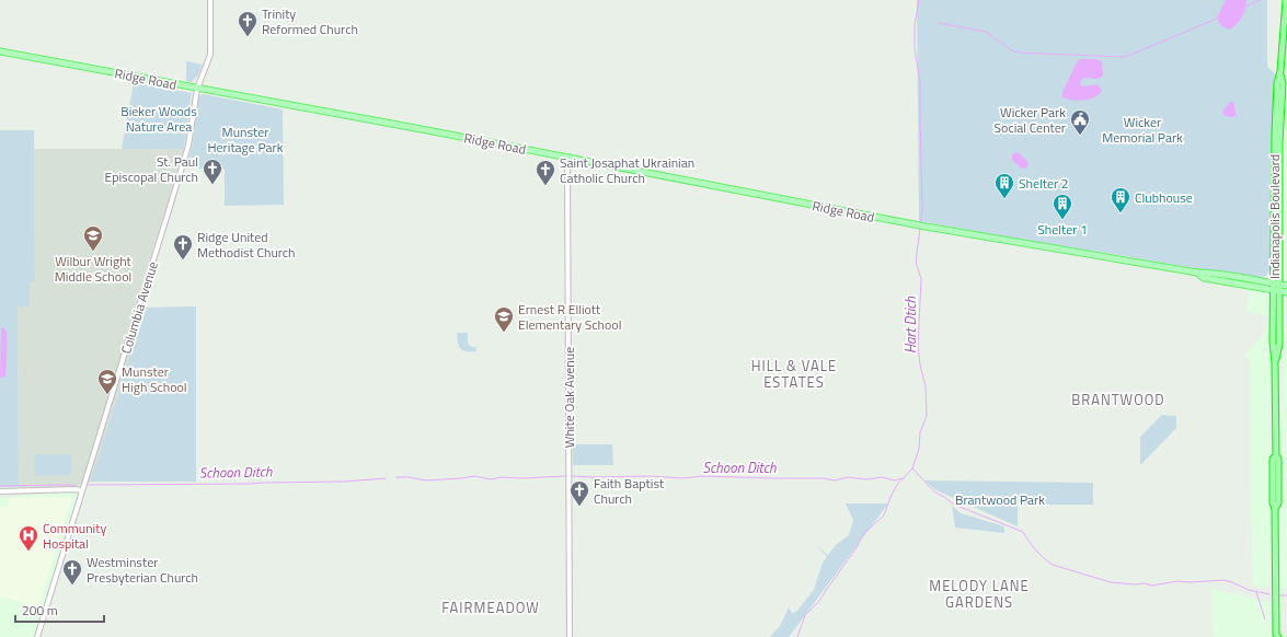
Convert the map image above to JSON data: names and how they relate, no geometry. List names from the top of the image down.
{
  "streets": {
    "highway": ["Indianapolis Boulevard"],
    "main road": ["Ridge Road"],
    "street": ["Columbia Avenue", "White Oak Avenue"]
  },
  "crossings": [
    ["Ridge Road", "Indianapolis Boulevard"],
    ["Ridge Road", "Columbia Avenue"],
    ["Ridge Road", "White Oak Avenue"]
  ],
  "districts": [
    "HILL & VALE ESTATES",
    "BRANTWOOD",
    "MELODY LANE GARDENS",
    "FAIRMEADOW"
  ],
  "water": ["Hart Dtich", "Schoon Ditch"],
  "parks": [
    "Bieker Woods Nature Area",
    "Wicker Memorial Park",
    "Munster Heritage Park",
    "Brantwood Park"
  ],
  "places": {
    "church": [
      "Trinity Reformed Church",
      "St. Paul Episcopal Church",
      "Saint Josaphat Ukrainian Catholic Church",
      "Ridge United Methodist Church",
      "Faith Baptist Church",
      "Westminster Presbyterian Church"
    ],
    "public building": ["Wicker Park Social Center"],
    "building": ["Shelter 2", "Clubhouse", "Shelter 1"],
    "school or university": ["Wilbur Wright Middle School", "Ernest R Elliott Elementary School", "Munster High School"],
    "hospital": ["Community Hospital"]
  },
  "scale_bar": "200 m"
}
